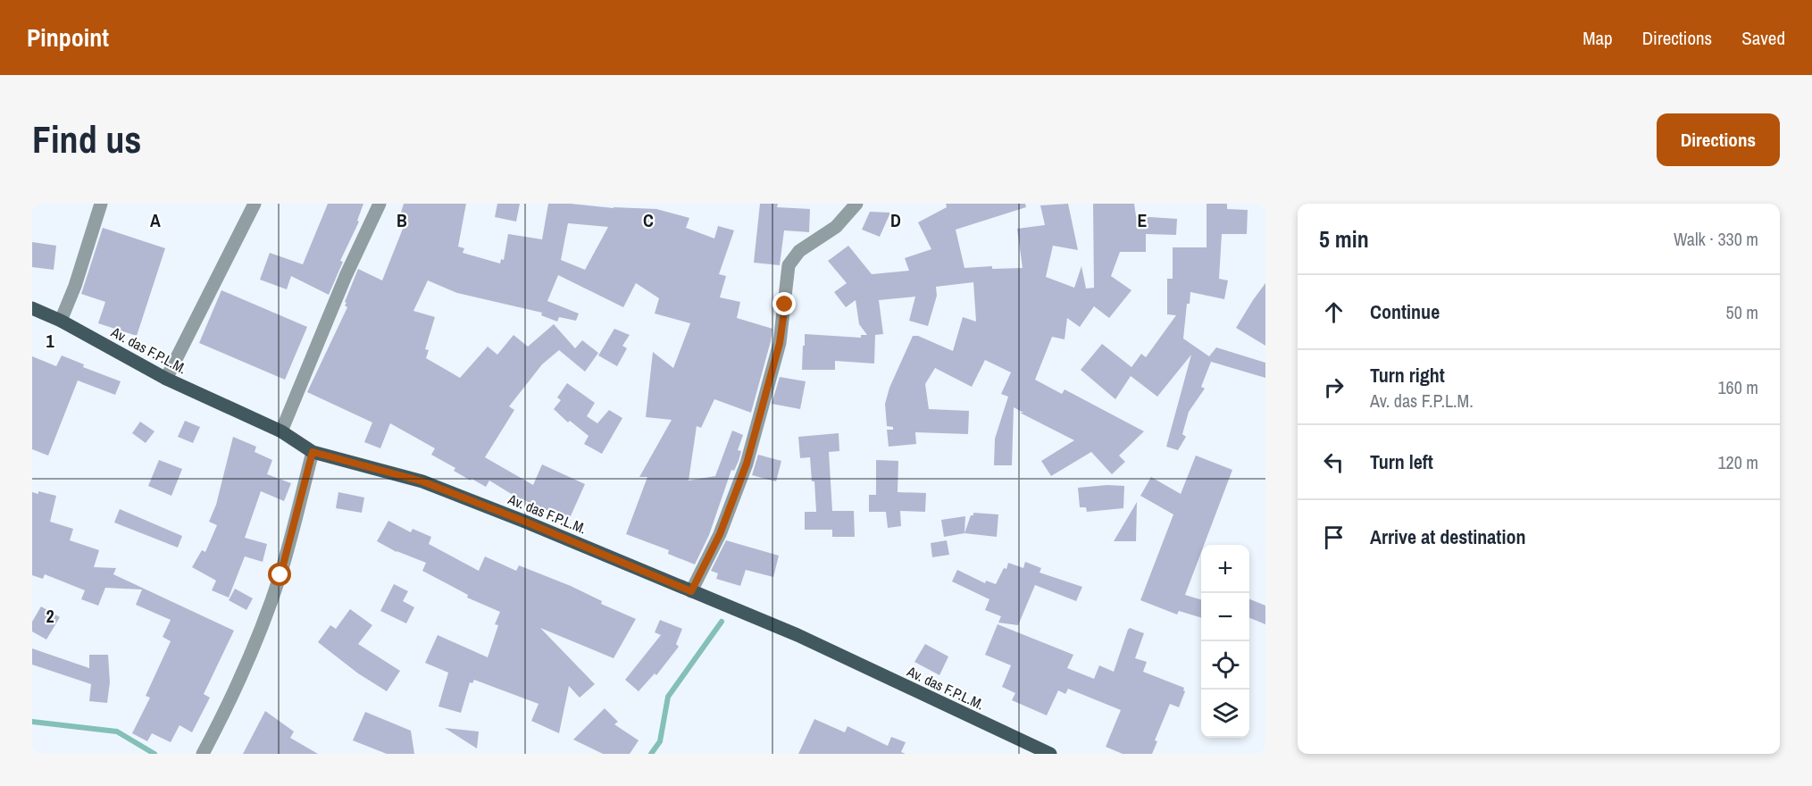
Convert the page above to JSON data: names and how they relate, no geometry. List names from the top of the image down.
{
  "streets": {
    "main road": ["Av. das F.P.L.M."]
  },
  "page": {
    "header": "Pinpoint",
    "nav": ["Map", "Directions", "Saved"],
    "buttons": "Directions",
    "title": "Find us",
    "heading": ["5 min", "Walk · 330 m"],
    "list": [
      ["Continue", "50 m"],
      ["Turn right", "Av. das F.P.L.M.", "160 m"],
      ["Turn left", "120 m"],
      "Arrive at destination"
    ],
    "map_buttons": ["+", "−"]
  },
  "grid": {
    "columns": [
      "A",
      "B",
      "C",
      "D",
      "E"
    ],
    "rows": ["1", "2"]
  }
}
